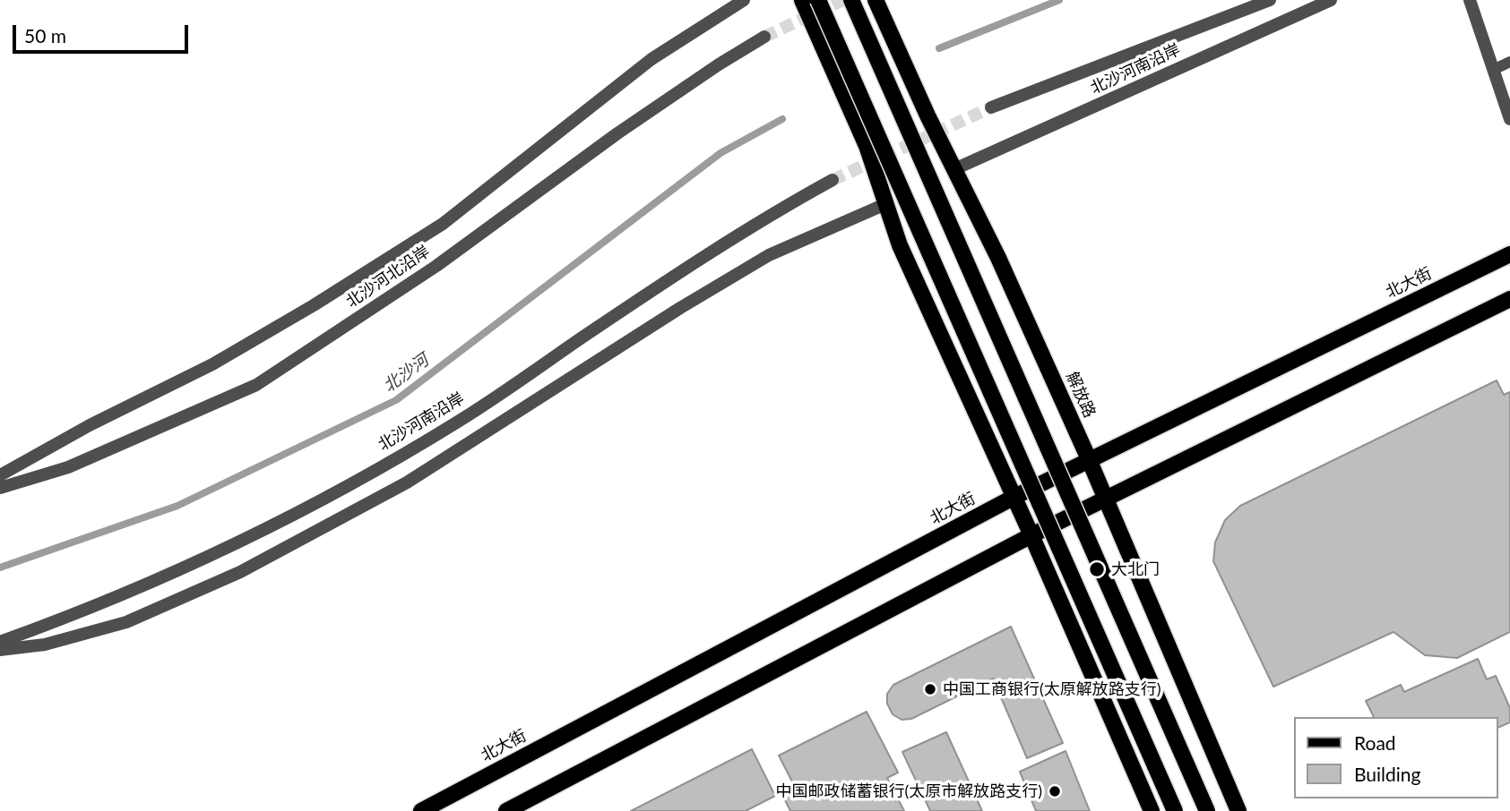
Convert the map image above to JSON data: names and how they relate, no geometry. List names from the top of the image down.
{
  "streets": {
    "main road": ["北大街", "解放路"],
    "street": ["北沙河南沿岸", "北沙河北沿岸"]
  },
  "crossings": [
    ["北沙河南沿岸", "解放路"],
    ["北大街", "解放路"]
  ],
  "water": ["北沙河"],
  "places": ["大北门", "中国工商银行(太原解放路支行)", "中国邮政储蓄银行(太原市解放路支行)"],
  "legend": ["Road", "Building"],
  "scale_bar": "50 m"
}
